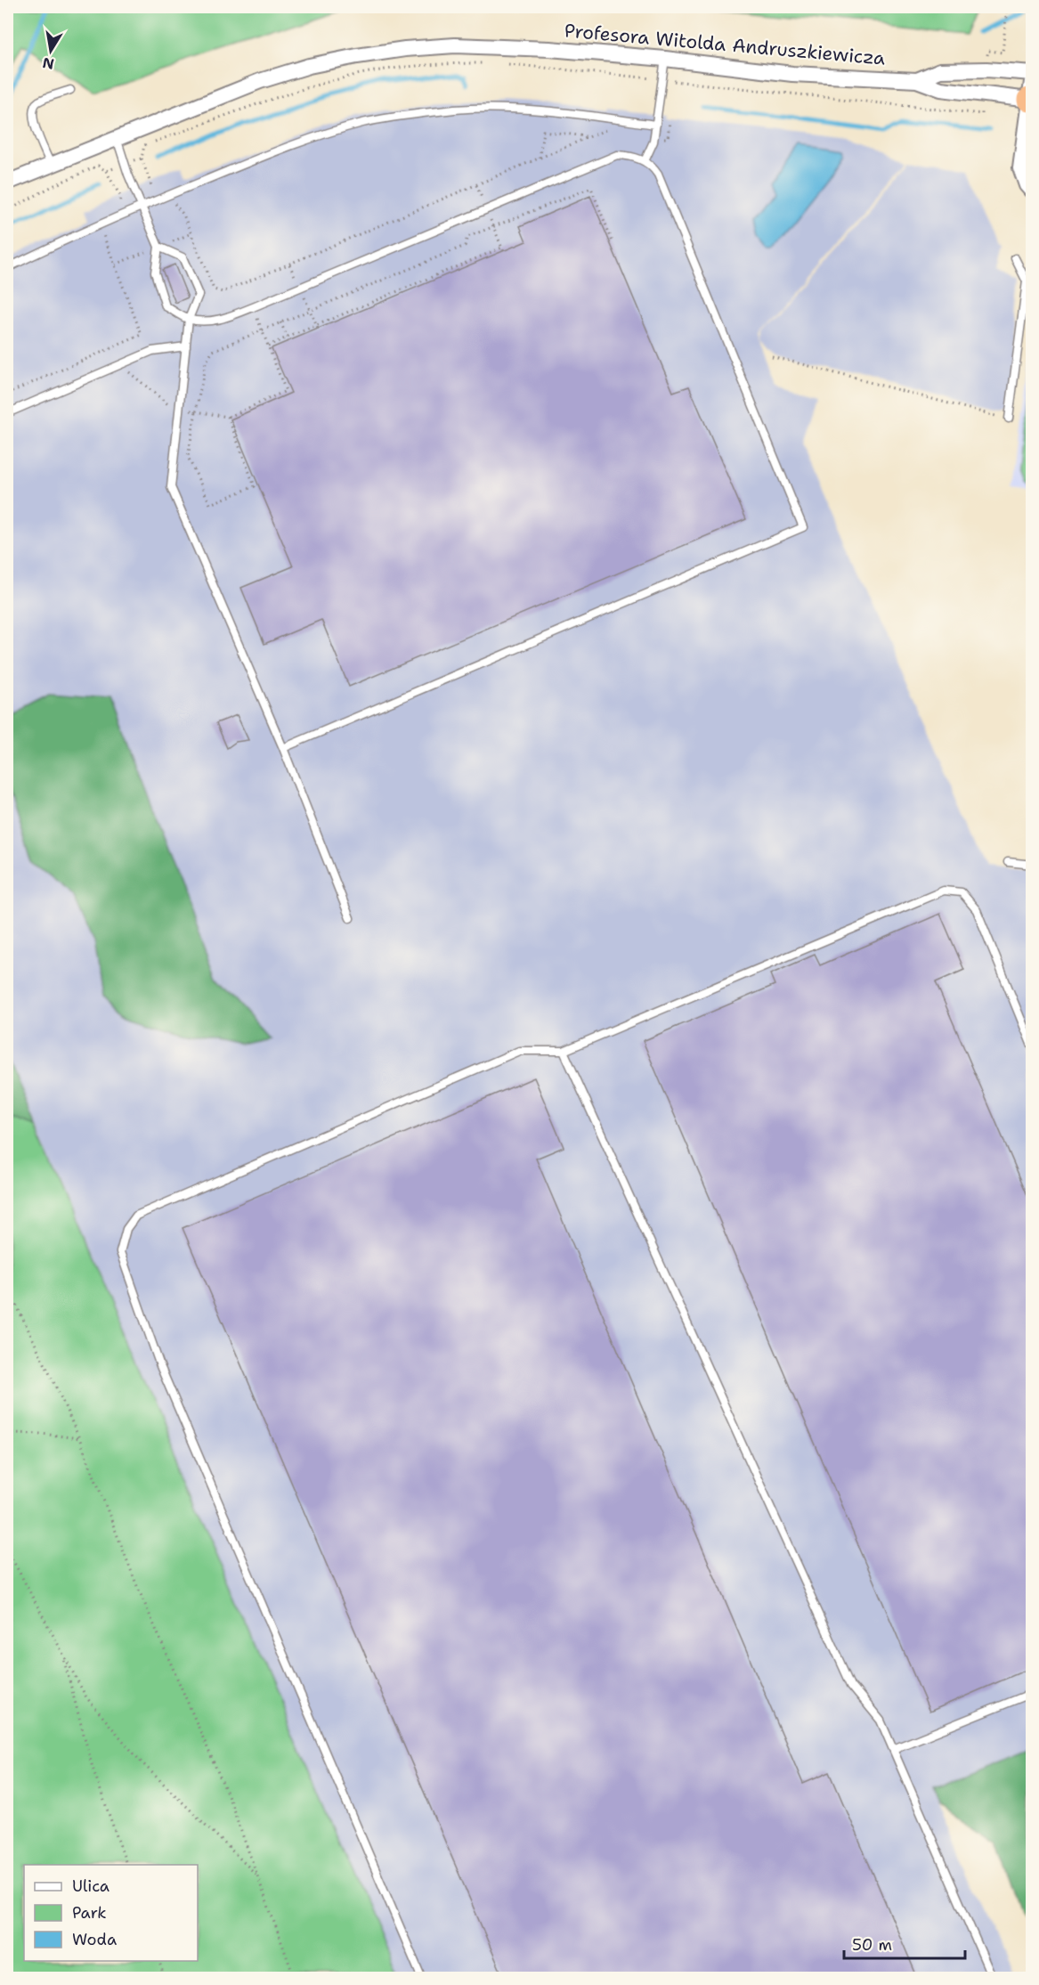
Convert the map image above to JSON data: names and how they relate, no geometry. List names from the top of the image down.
{
  "streets": {
    "street": ["Profesora Witolda Andruszkiewicza"]
  },
  "legend": ["Ulica", "Park", "Woda"],
  "scale_bar": "50 m",
  "north": "bottom"
}
